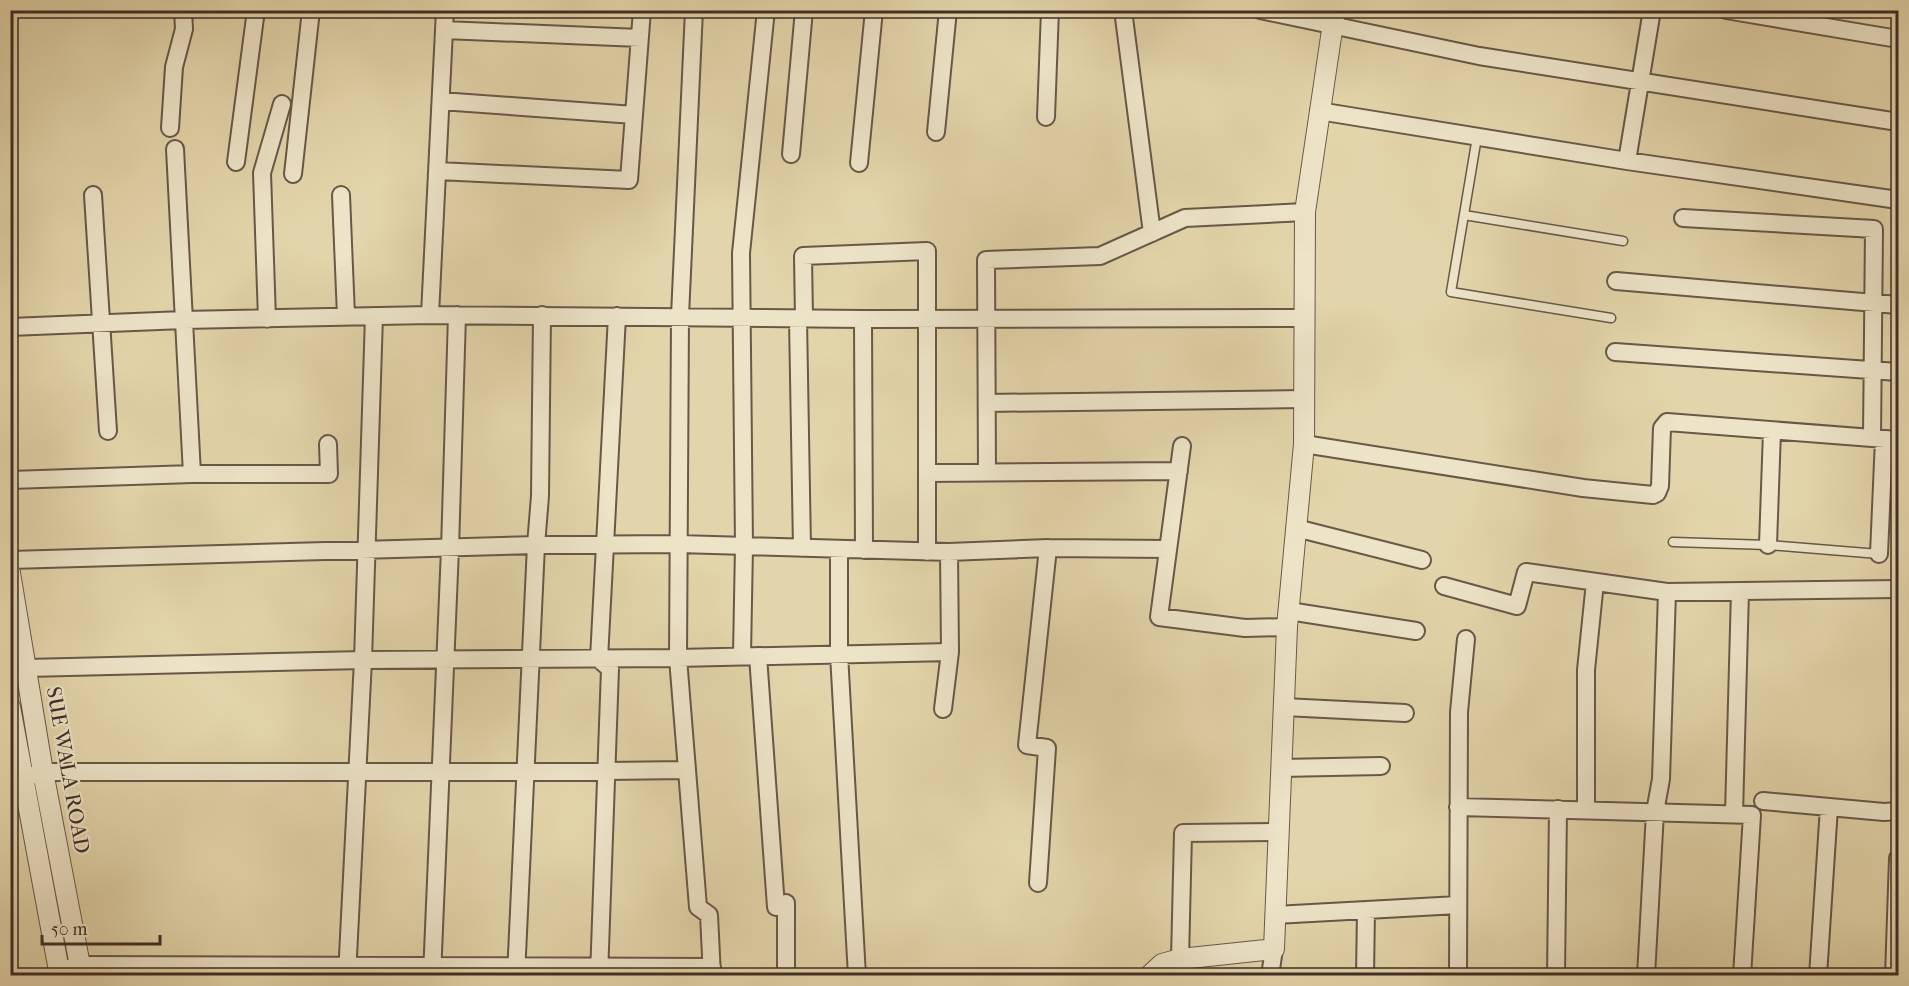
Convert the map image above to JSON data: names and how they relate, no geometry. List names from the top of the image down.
{
  "streets": {
    "street": ["SUE WALA ROAD"]
  },
  "scale_bar": "50 m"
}
